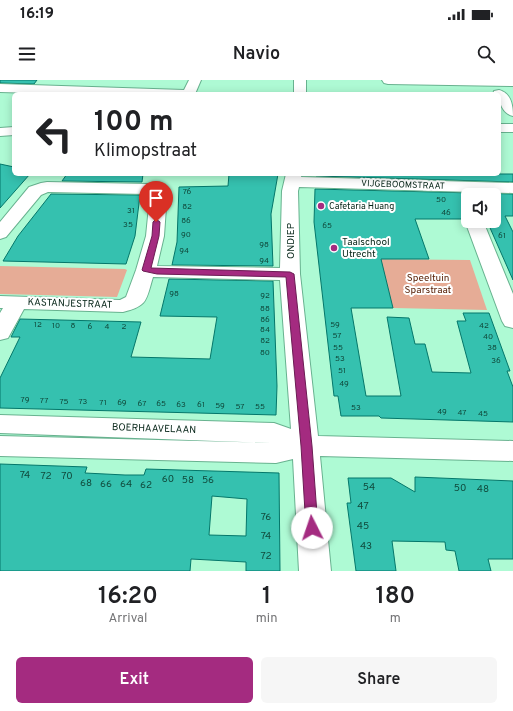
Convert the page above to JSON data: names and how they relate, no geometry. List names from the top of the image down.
{
  "streets": {
    "street": [
      "VIJGEBOOMSTRAAT",
      "ONDIEP",
      "KASTANJESTRAAT",
      "BOERHAAVELAAN"
    ]
  },
  "crossings": [
    ["VIJGEBOOMSTRAAT", "ONDIEP"],
    ["ONDIEP", "BOERHAAVELAAN"]
  ],
  "parks": ["Speeltuin Sparstraat"],
  "places": ["Cafetaria Huang", "Taalschool Utrecht"],
  "house_numbers": [
    "76",
    "50",
    "82",
    "31",
    "46",
    "86",
    "35",
    "65",
    "90",
    "61",
    "98",
    "94",
    "94",
    "98",
    "92",
    "88",
    "86",
    "12",
    "59",
    "10",
    "8",
    "42",
    "6",
    "4",
    "2",
    "84",
    "57",
    "40",
    "82",
    "55",
    "38",
    "80",
    "53",
    "36",
    "51",
    "49",
    "79",
    "77",
    "75",
    "73",
    "71",
    "69",
    "67",
    "65",
    "63",
    "61",
    "59",
    "57",
    "55",
    "53",
    "49",
    "47",
    "45",
    "74",
    "72",
    "70",
    "60",
    "58",
    "56",
    "68",
    "66",
    "64",
    "62",
    "54",
    "50",
    "48",
    "47",
    "76",
    "45",
    "74",
    "43",
    "72"
  ],
  "page": {
    "status": "16:19",
    "header": "Navio",
    "turn": ["100 m", "Klimopstraat"],
    "eta": [
      "16:20",
      "Arrival",
      "1",
      "min",
      "180",
      "m"
    ],
    "buttons": ["Exit", "Share"]
  }
}
